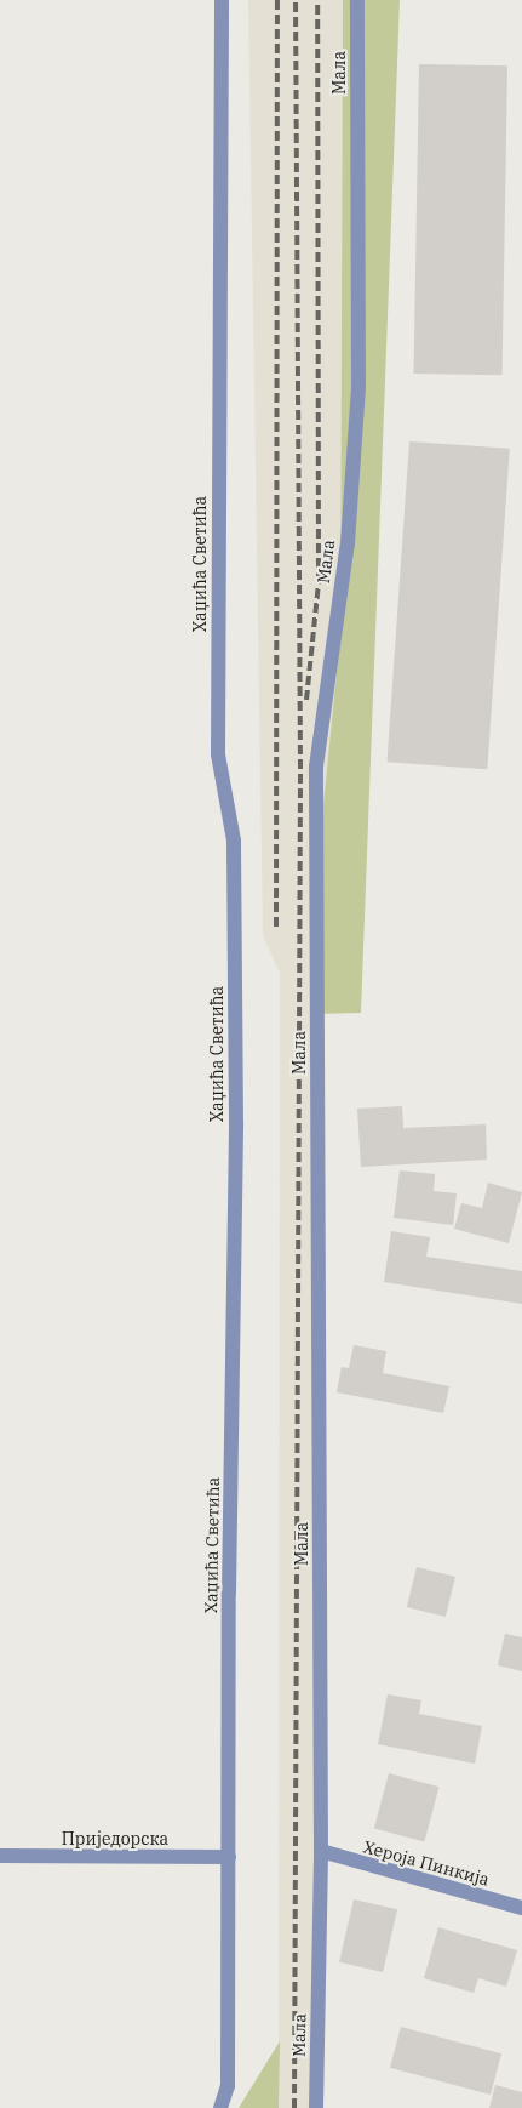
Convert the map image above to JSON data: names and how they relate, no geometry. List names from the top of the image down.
{
  "streets": {
    "street": [
      "Мала",
      "Хаџића Светића",
      "Приједорска",
      "Хероја Пинкија"
    ]
  },
  "crossings": [
    ["Мала", "Хероја Пинкија"],
    ["Хаџића Светића", "Приједорска"]
  ]
}
